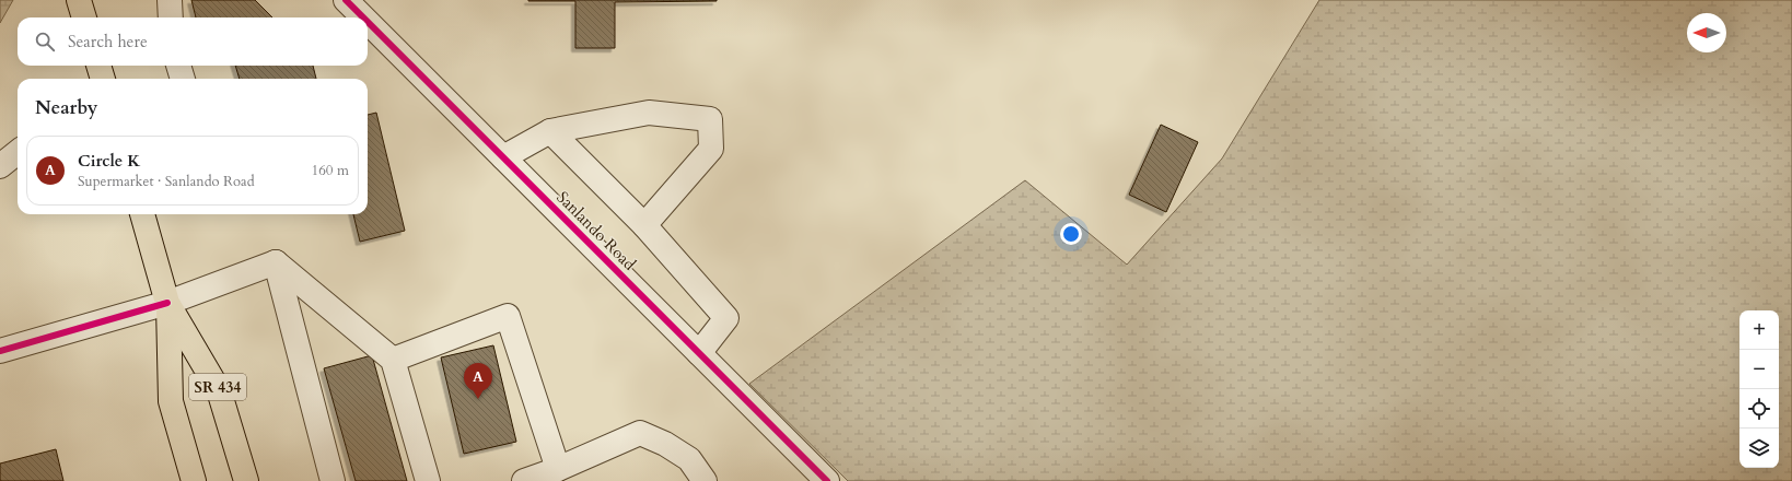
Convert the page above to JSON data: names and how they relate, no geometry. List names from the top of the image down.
{
  "streets": {
    "main road": ["SR 434"],
    "street": ["Sanlando Road"]
  },
  "north": "left",
  "page": {
    "search": "Search here",
    "heading": "Nearby",
    "list": [
      {
        "mark": "A",
        "name": "Circle K",
        "note": "Supermarket · Sanlando Road",
        "value": "160 m"
      }
    ],
    "map_buttons": ["+", "−"],
    "pins": "A"
  }
}
